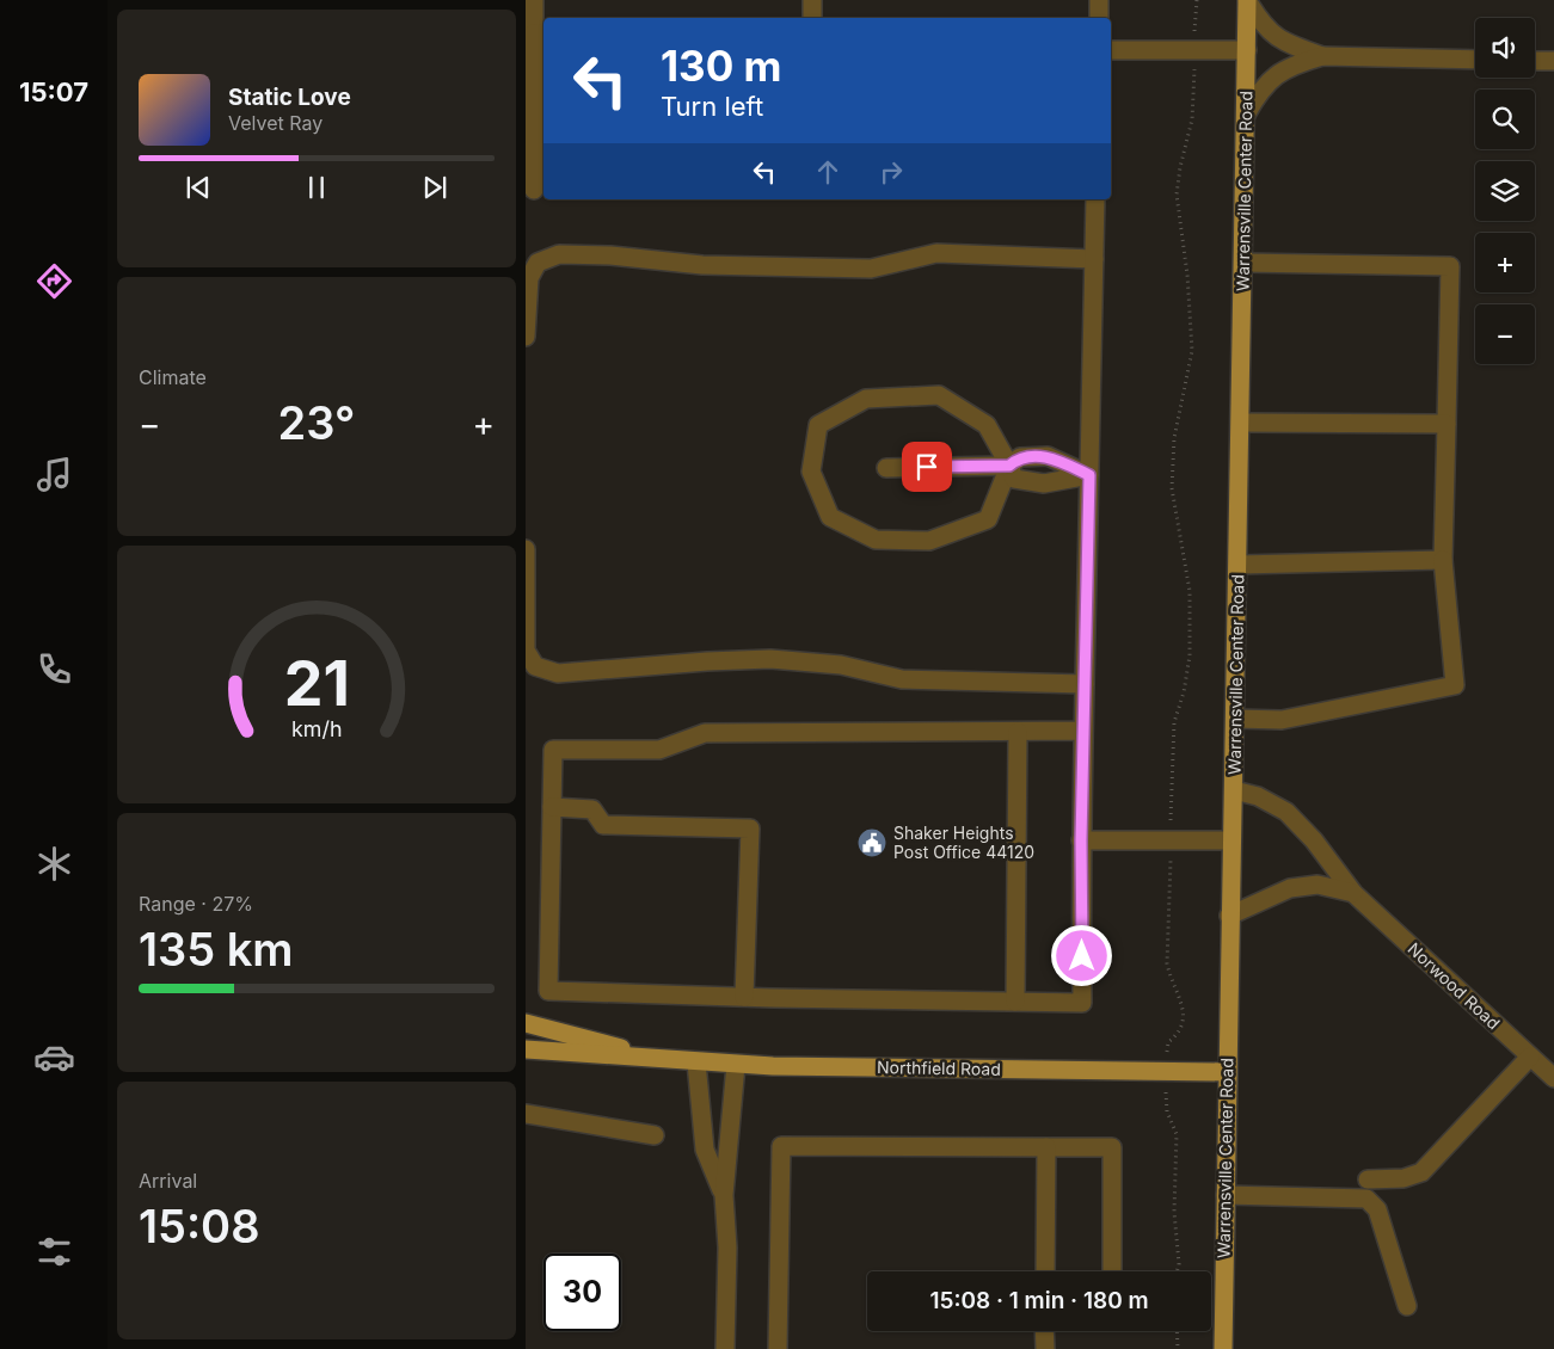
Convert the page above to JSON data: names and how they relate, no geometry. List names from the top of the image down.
{
  "streets": {
    "main road": ["Warrensville Center Road", "Northfield Road"],
    "street": ["Norwood Road"]
  },
  "crossings": [
    ["Warrensville Center Road", "Norwood Road"],
    ["Warrensville Center Road", "Northfield Road"]
  ],
  "places": {
    "public building": ["Shaker Heights Post Office 44120"]
  },
  "page": {
    "tabs": "15:07",
    "map_buttons": ["+", "−"],
    "turn": ["130 m", "Turn left"],
    "song": ["Static Love", "Velvet Ray"],
    "tile": [
      "Climate",
      ["Range · 27%", "135 km"],
      ["Arrival", "15:08"]
    ],
    "heat": ["−", "23°", "+"],
    "limit": "30",
    "trip": "15:08 · 1 min · 180 m",
    "gauge": ["21", "km/h"]
  }
}
